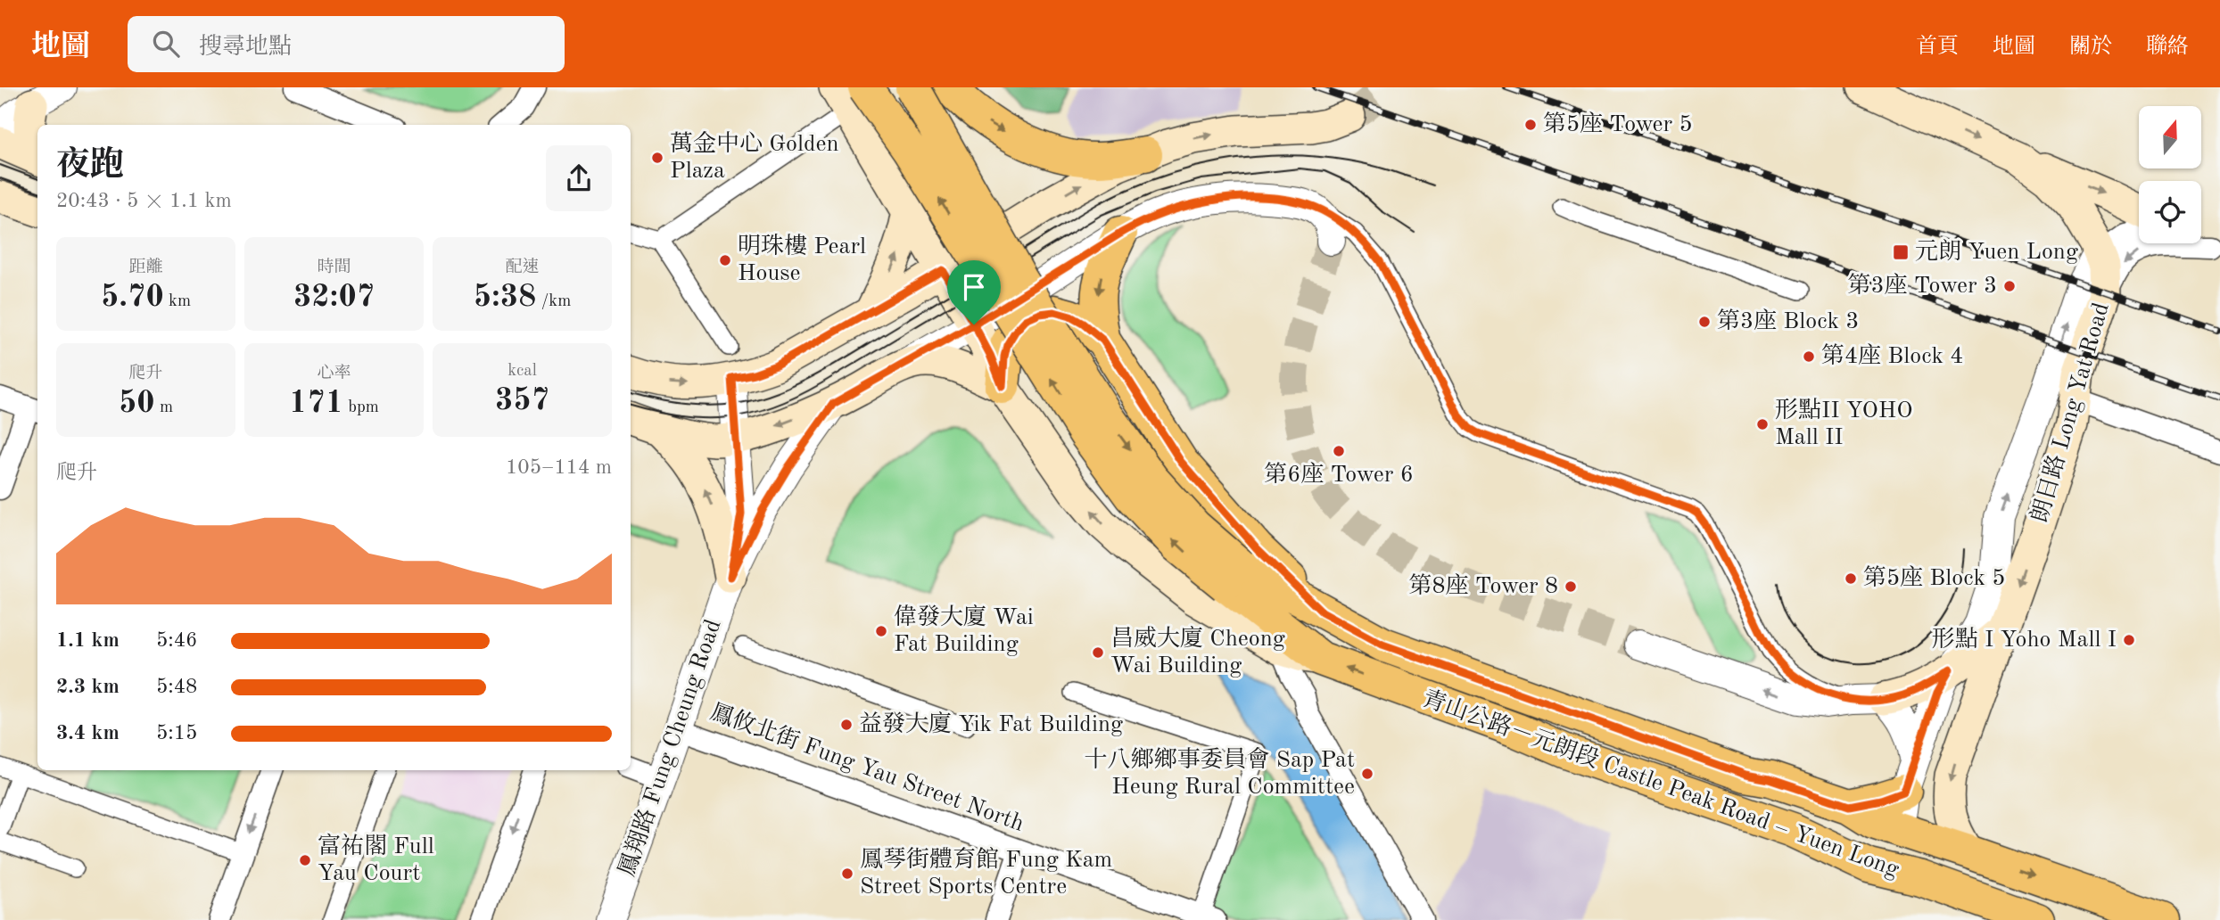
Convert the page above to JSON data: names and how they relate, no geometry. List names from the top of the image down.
{
  "streets": {
    "main road": ["朗日路 Long Yat Road", "青山公路－元朗段 Castle Peak Road – Yuen Long"],
    "street": ["鳳翔路 Fung Cheung Road", "鳳攸北街 Fung Yau Street North"]
  },
  "crossings": [
    ["朗日路 Long Yat Road", "青山公路－元朗段 Castle Peak Road – Yuen Long"],
    ["鳳翔路 Fung Cheung Road", "鳳攸北街 Fung Yau Street North"]
  ],
  "places": {
    "other": [
      "第5座 Tower 5",
      "萬金中心 Golden Plaza",
      "明珠樓 Pearl House",
      "第3座 Tower 3",
      "第3座 Block 3",
      "第4座 Block 4",
      "形點II YOHO Mall II",
      "第6座 Tower 6",
      "第5座 Block 5",
      "第8座 Tower 8",
      "偉發大廈 Wai Fat Building",
      "形點 I Yoho Mall I",
      "昌威大廈 Cheong Wai Building",
      "益發大廈 Yik Fat Building",
      "十八鄉鄉事委員會 Sap Pat Heung Rural Committee",
      "富祐閣 Full Yau Court",
      "鳳琴街體育館 Fung Kam Street Sports Centre"
    ],
    "transit": ["元朗 Yuen Long"]
  },
  "north": "top",
  "page": {
    "header": "地圖",
    "search": "搜尋地點",
    "nav": [
      "首頁",
      "地圖",
      "關於",
      "聯絡"
    ],
    "heading": ["夜跑", "20:43 · 5 × 1.1 km"],
    "stats": [
      ["距離", "5.70 km"],
      ["時間", "32:07"],
      ["配速", "5:38 /km"],
      ["爬升", "50 m"],
      ["心率", "171 bpm"],
      ["kcal", "357"]
    ],
    "chart": ["爬升", "105–114 m"],
    "list": [
      {
        "name": "1.1 km",
        "note": "5:46"
      },
      {
        "name": "2.3 km",
        "note": "5:48"
      },
      {
        "name": "3.4 km",
        "note": "5:15"
      }
    ]
  }
}
